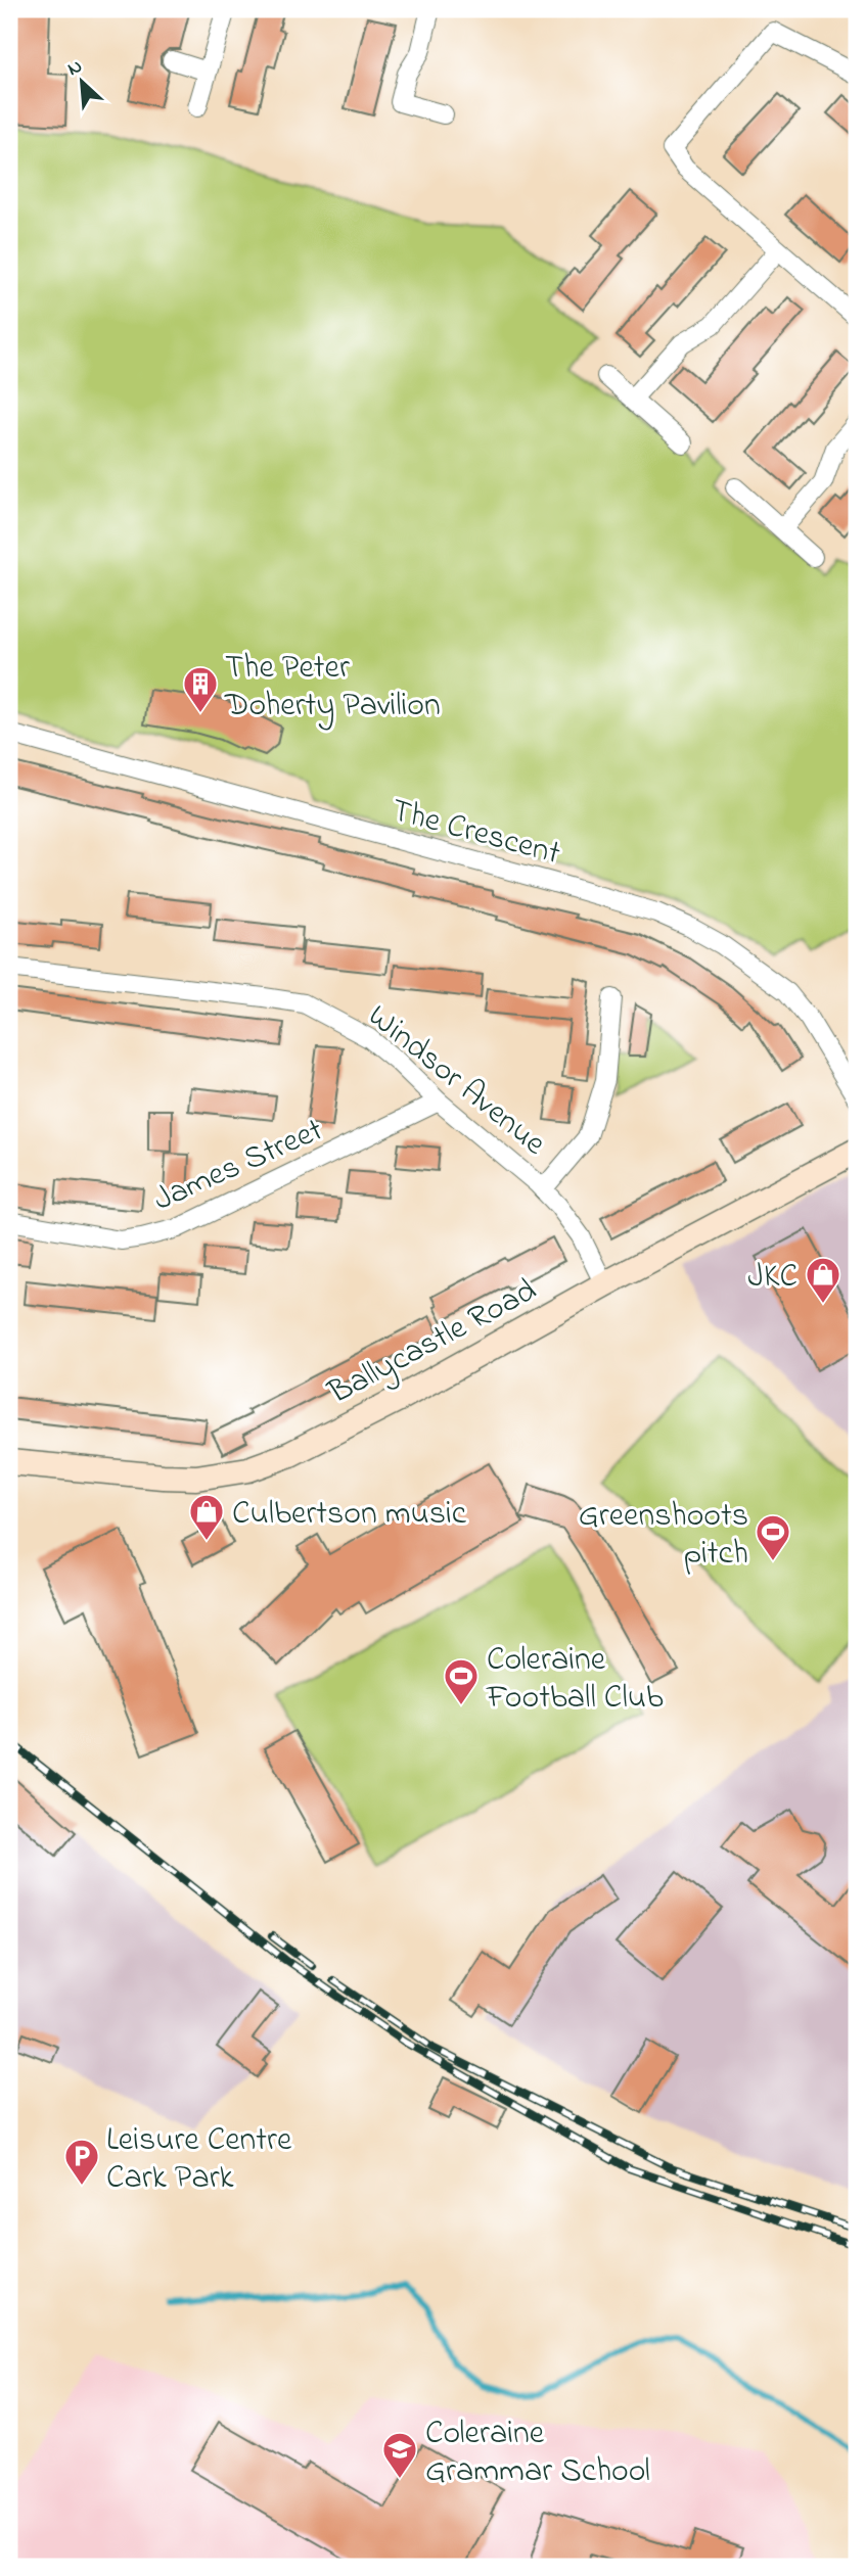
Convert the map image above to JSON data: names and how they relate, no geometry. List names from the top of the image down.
{
  "streets": {
    "main road": ["Ballycastle Road"],
    "street": ["The Crescent", "Windsor Avenue", "James Street"]
  },
  "crossings": [
    ["Windsor Avenue", "James Street"],
    ["Windsor Avenue", "Ballycastle Road"]
  ],
  "places": {
    "building": ["The Peter Doherty Pavilion"],
    "shop": ["JKC", "Culbertson music"],
    "sports": ["Greenshoots pitch", "Coleraine Football Club"],
    "parking": ["Leisure Centre Cark Park"],
    "school or university": ["Coleraine Grammar School"]
  },
  "north": "top left"
}
